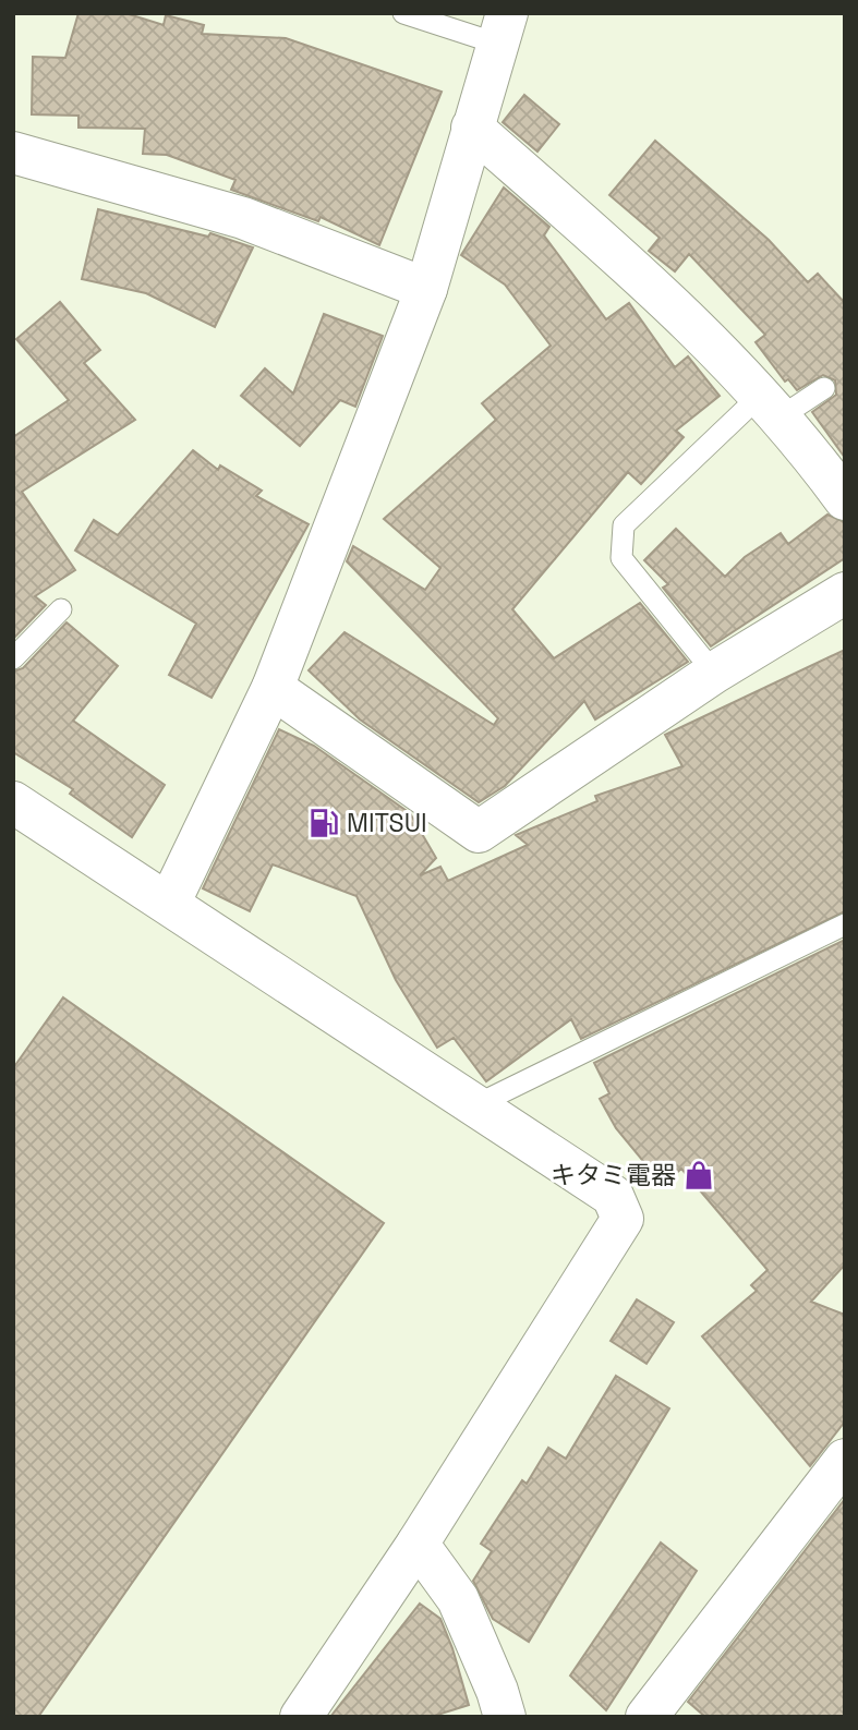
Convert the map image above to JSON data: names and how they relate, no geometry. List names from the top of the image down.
{
  "places": {
    "fuel station": ["MITSUI"],
    "shop": ["キタミ電器"]
  }
}
